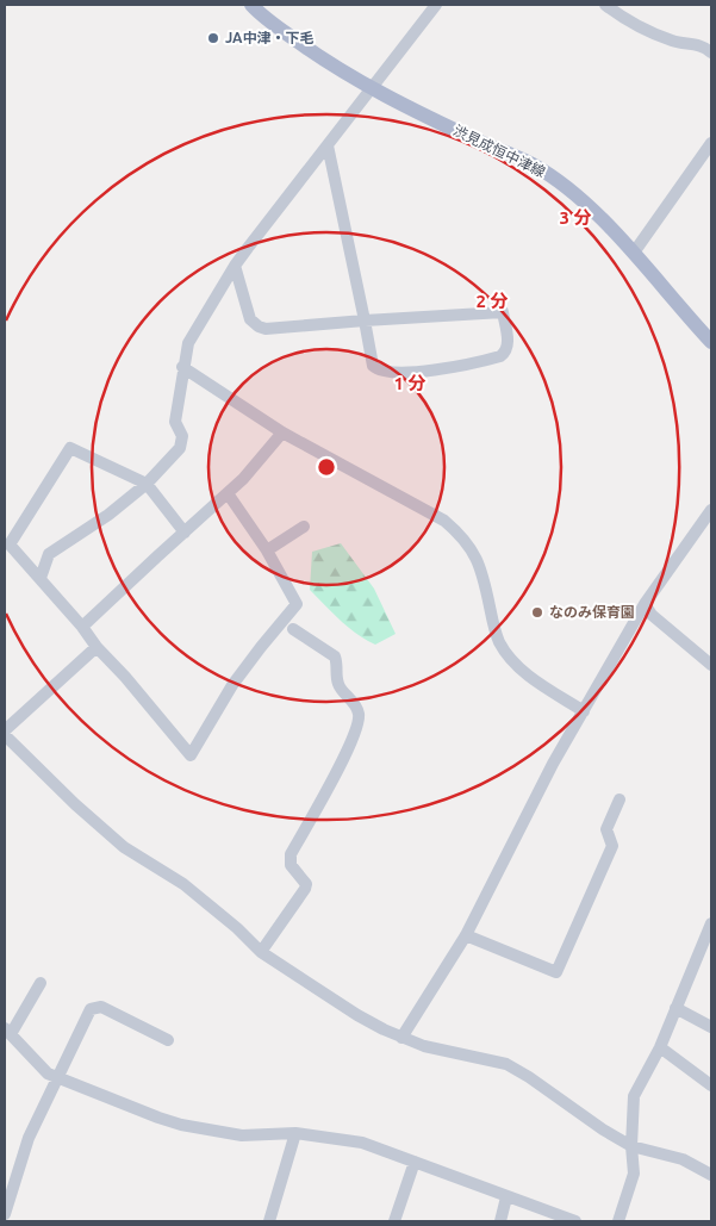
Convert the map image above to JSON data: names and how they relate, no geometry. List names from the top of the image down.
{
  "streets": {
    "main road": ["渋見成恒中津線"]
  },
  "places": ["JA中津・下毛", "なのみ保育園"],
  "rings": ["3 分", "2 分", "1 分"]
}
